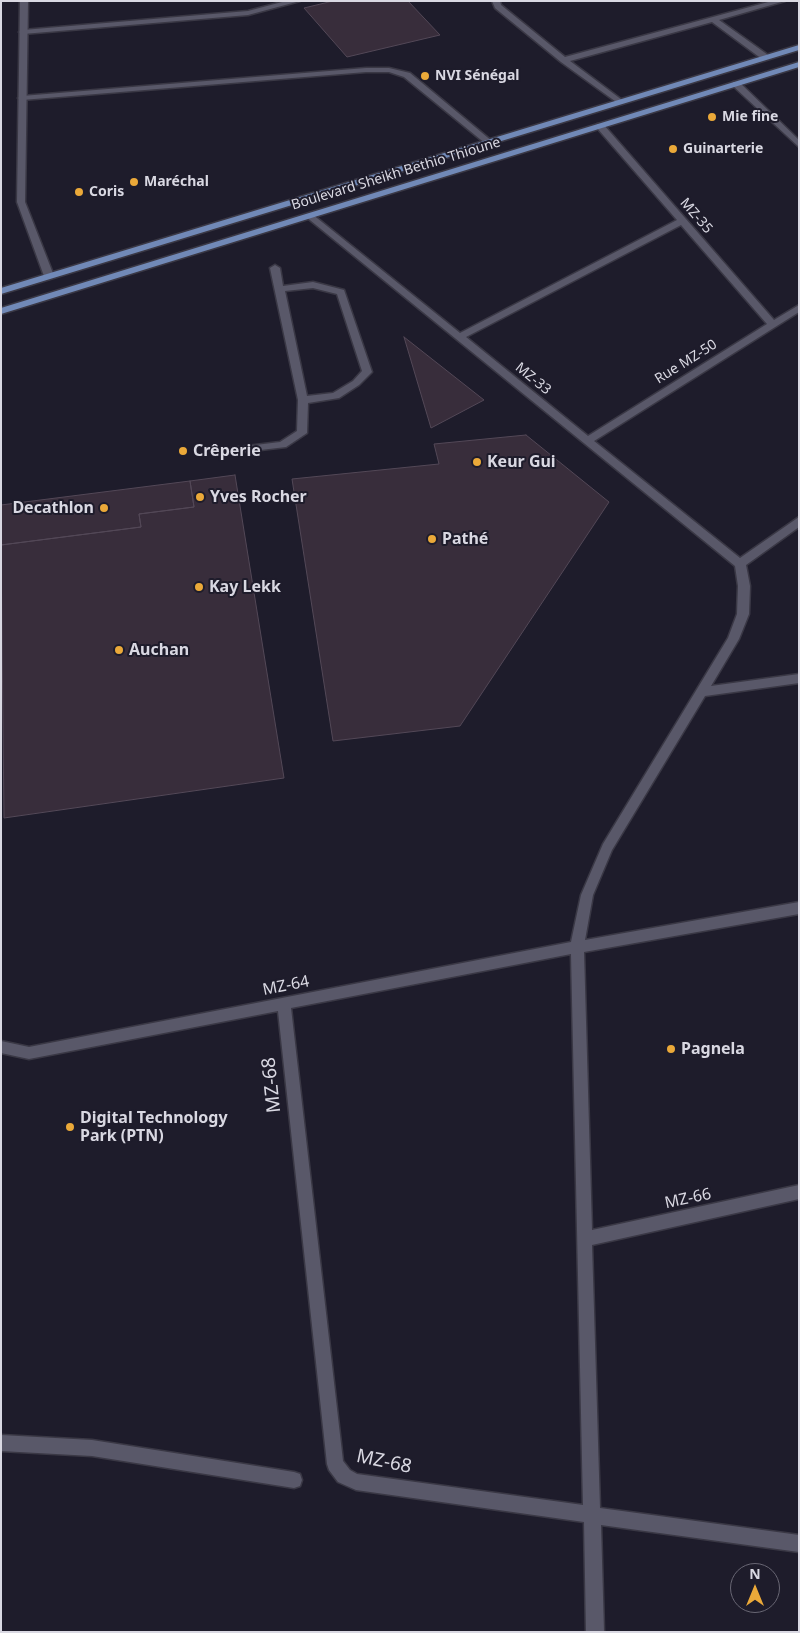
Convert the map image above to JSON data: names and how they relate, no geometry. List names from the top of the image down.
{
  "streets": {
    "main road": ["Boulevard Sheikh Bethio Thioune"],
    "street": [
      "MZ-35",
      "Rue MZ-50",
      "MZ-33",
      "MZ-64",
      "MZ-68",
      "MZ-66"
    ]
  },
  "crossings": [
    ["Boulevard Sheikh Bethio Thioune", "MZ-35"],
    ["Boulevard Sheikh Bethio Thioune", "MZ-33"],
    ["MZ-35", "Rue MZ-50"],
    ["Rue MZ-50", "MZ-33"],
    ["MZ-64", "MZ-68"]
  ],
  "places": [
    "NVI Sénégal",
    "Mie fine",
    "Guinarterie",
    "Maréchal",
    "Coris",
    "Crêperie",
    "Keur Gui",
    "Yves Rocher",
    "Decathlon",
    "Pathé",
    "Kay Lekk",
    "Auchan",
    "Pagnela",
    "Digital Technology Park (PTN)"
  ],
  "north": "top"
}
